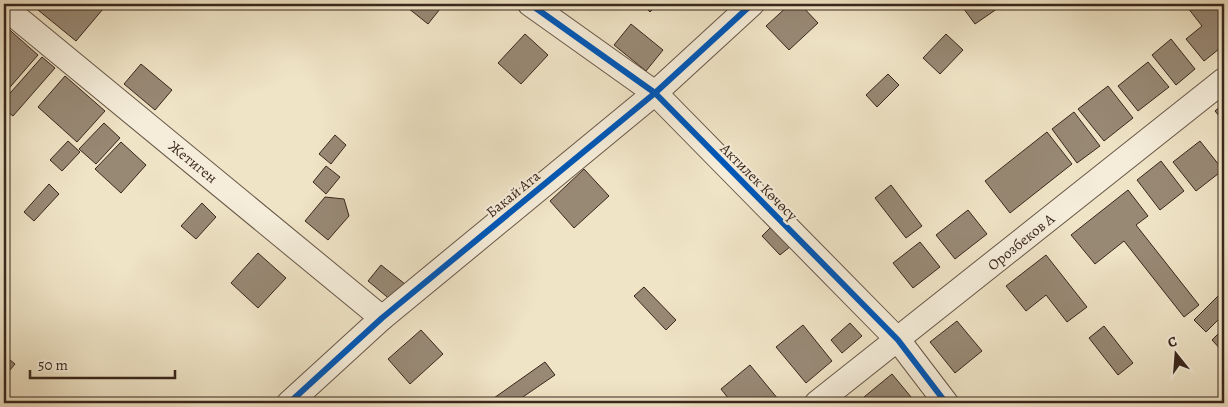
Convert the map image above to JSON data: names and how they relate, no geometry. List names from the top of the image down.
{
  "streets": {
    "street": [
      "Жетиген",
      "Актилек Көчөсү",
      "Бакай Ата",
      "Орозбеков А"
    ]
  },
  "crossings": [
    ["Жетиген", "Бакай Ата"],
    ["Актилек Көчөсү", "Бакай Ата"],
    ["Актилек Көчөсү", "Орозбеков А"]
  ],
  "scale_bar": "50 m",
  "north": "top"
}
